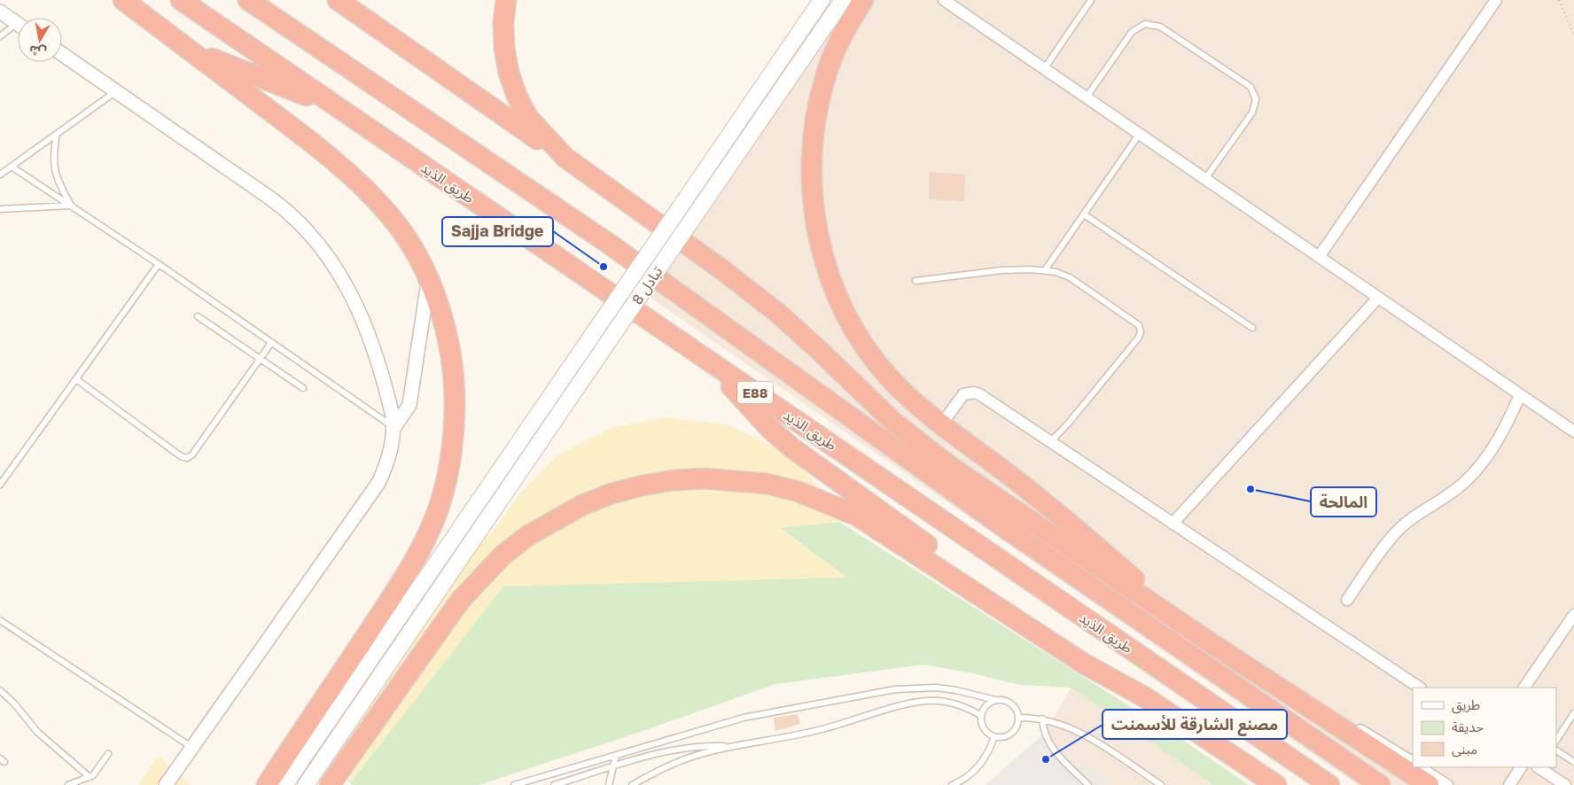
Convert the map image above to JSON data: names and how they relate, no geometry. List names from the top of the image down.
{
  "streets": {
    "highway": ["طريق الذيد", "E88"],
    "main road": ["تبادل 8"]
  },
  "places": ["Sajja Bridge", "المالحة", "مصنع الشارقة للأسمنت"],
  "legend": ["طريق", "حديقة", "مبنى"],
  "north": "bottom"
}
